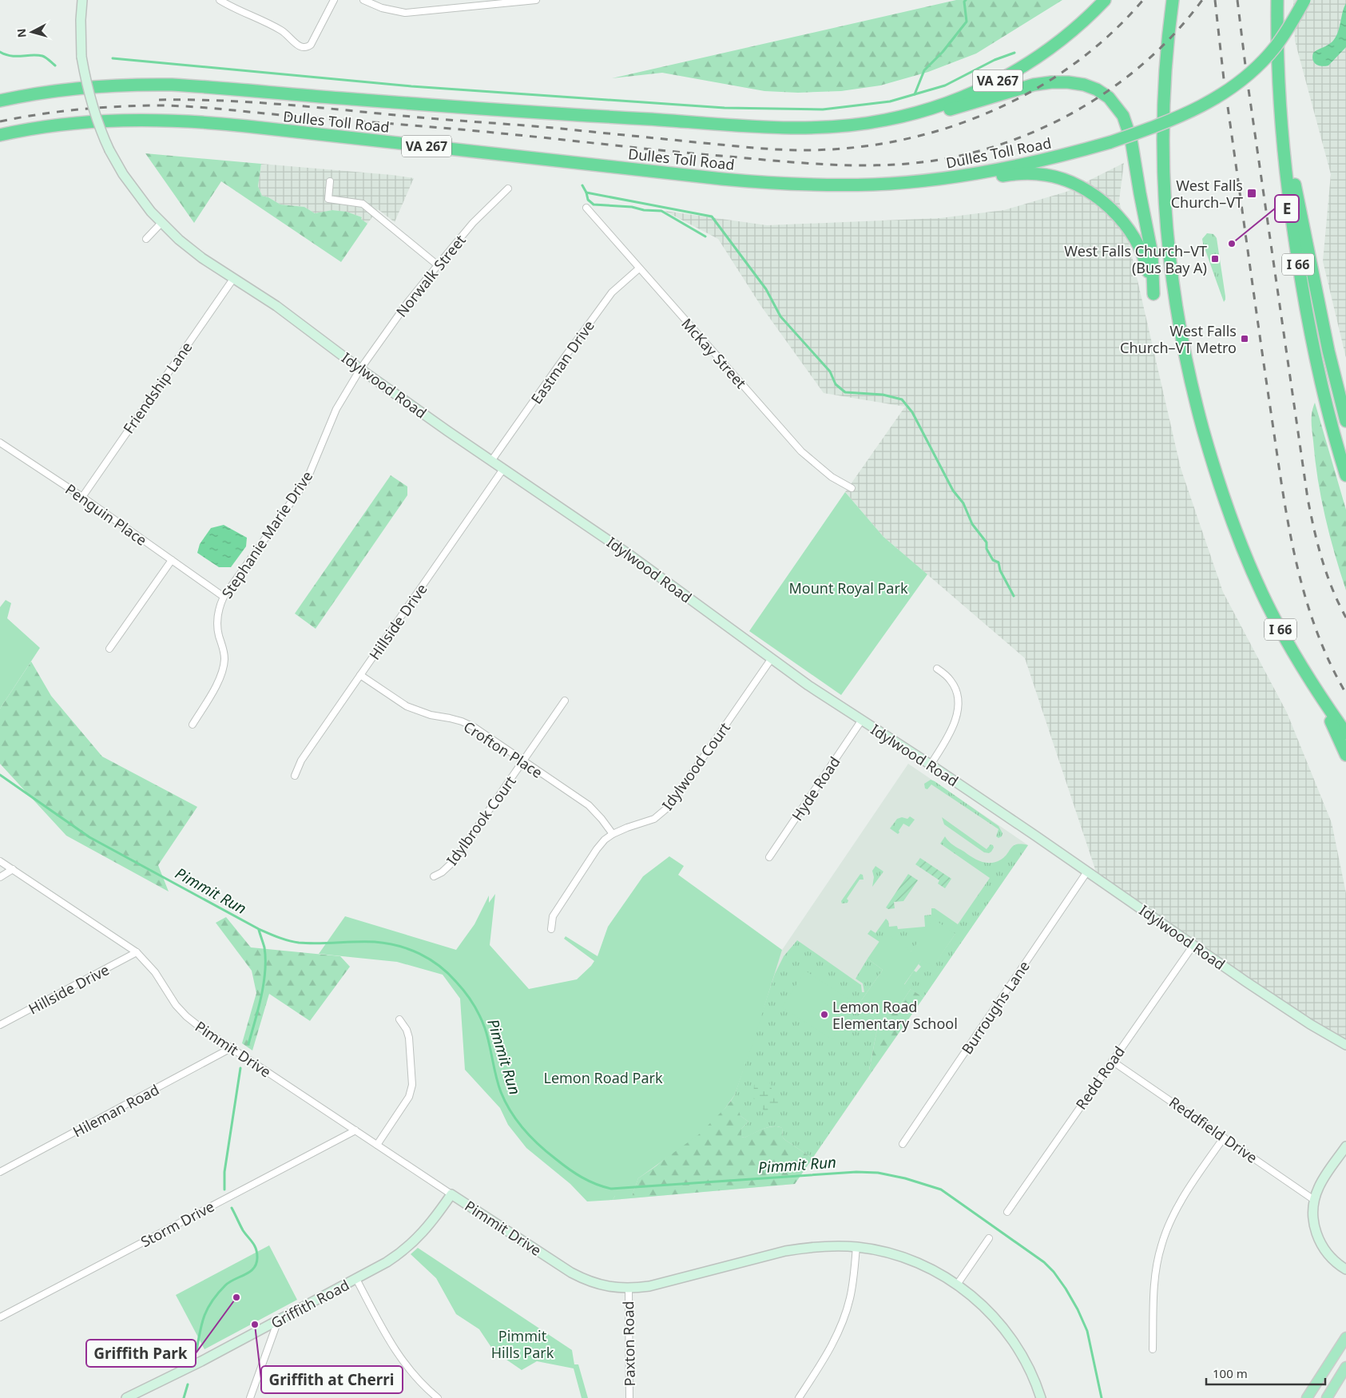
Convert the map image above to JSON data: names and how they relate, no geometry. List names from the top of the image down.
{
  "streets": {
    "highway": ["VA 267", "Dulles Toll Road", "I 66"],
    "main road": ["Idylwood Road", "Pimmit Drive", "Griffith Road"],
    "street": [
      "Norwalk Street",
      "McKay Street",
      "Eastman Drive",
      "Friendship Lane",
      "Penguin Place",
      "Stephanie Marie Drive",
      "Hillside Drive",
      "Crofton Place",
      "Idylwood Court",
      "Hyde Road",
      "Idylbrook Court",
      "Burroughs Lane",
      "Redd Road",
      "Hileman Road",
      "Reddfield Drive",
      "Storm Drive",
      "Paxton Road"
    ]
  },
  "crossings": [
    ["Norwalk Street", "Idylwood Road"],
    ["Norwalk Street", "Stephanie Marie Drive"],
    ["McKay Street", "Eastman Drive"],
    ["Eastman Drive", "Idylwood Road"],
    ["Idylwood Road", "Friendship Lane"],
    ["Idylwood Road", "Stephanie Marie Drive"],
    ["Idylwood Road", "Hillside Drive"],
    ["Idylwood Road", "Idylwood Court"],
    ["Idylwood Road", "Hyde Road"],
    ["Idylwood Road", "Burroughs Lane"],
    ["Idylwood Road", "Redd Road"],
    ["Friendship Lane", "Penguin Place"],
    ["Penguin Place", "Stephanie Marie Drive"],
    ["Hillside Drive", "Crofton Place"],
    ["Hillside Drive", "Pimmit Drive"],
    ["Crofton Place", "Idylwood Court"],
    ["Crofton Place", "Idylbrook Court"],
    ["Pimmit Drive", "Hileman Road"],
    ["Pimmit Drive", "Storm Drive"],
    ["Pimmit Drive", "Griffith Road"],
    ["Pimmit Drive", "Paxton Road"],
    ["Redd Road", "Reddfield Drive"]
  ],
  "water": ["Pimmit Run"],
  "parks": ["Mount Royal Park", "Lemon Road Park", "Pimmit Hills Park"],
  "places": {
    "transit": ["West Falls Church–VT", "West Falls Church–VT (Bus Bay A)", "West Falls Church–VT Metro"],
    "other": [
      "E",
      "Lemon Road Elementary School",
      "Griffith Park",
      "Griffith at Cherri"
    ]
  },
  "scale_bar": "100 m",
  "north": "left"
}
